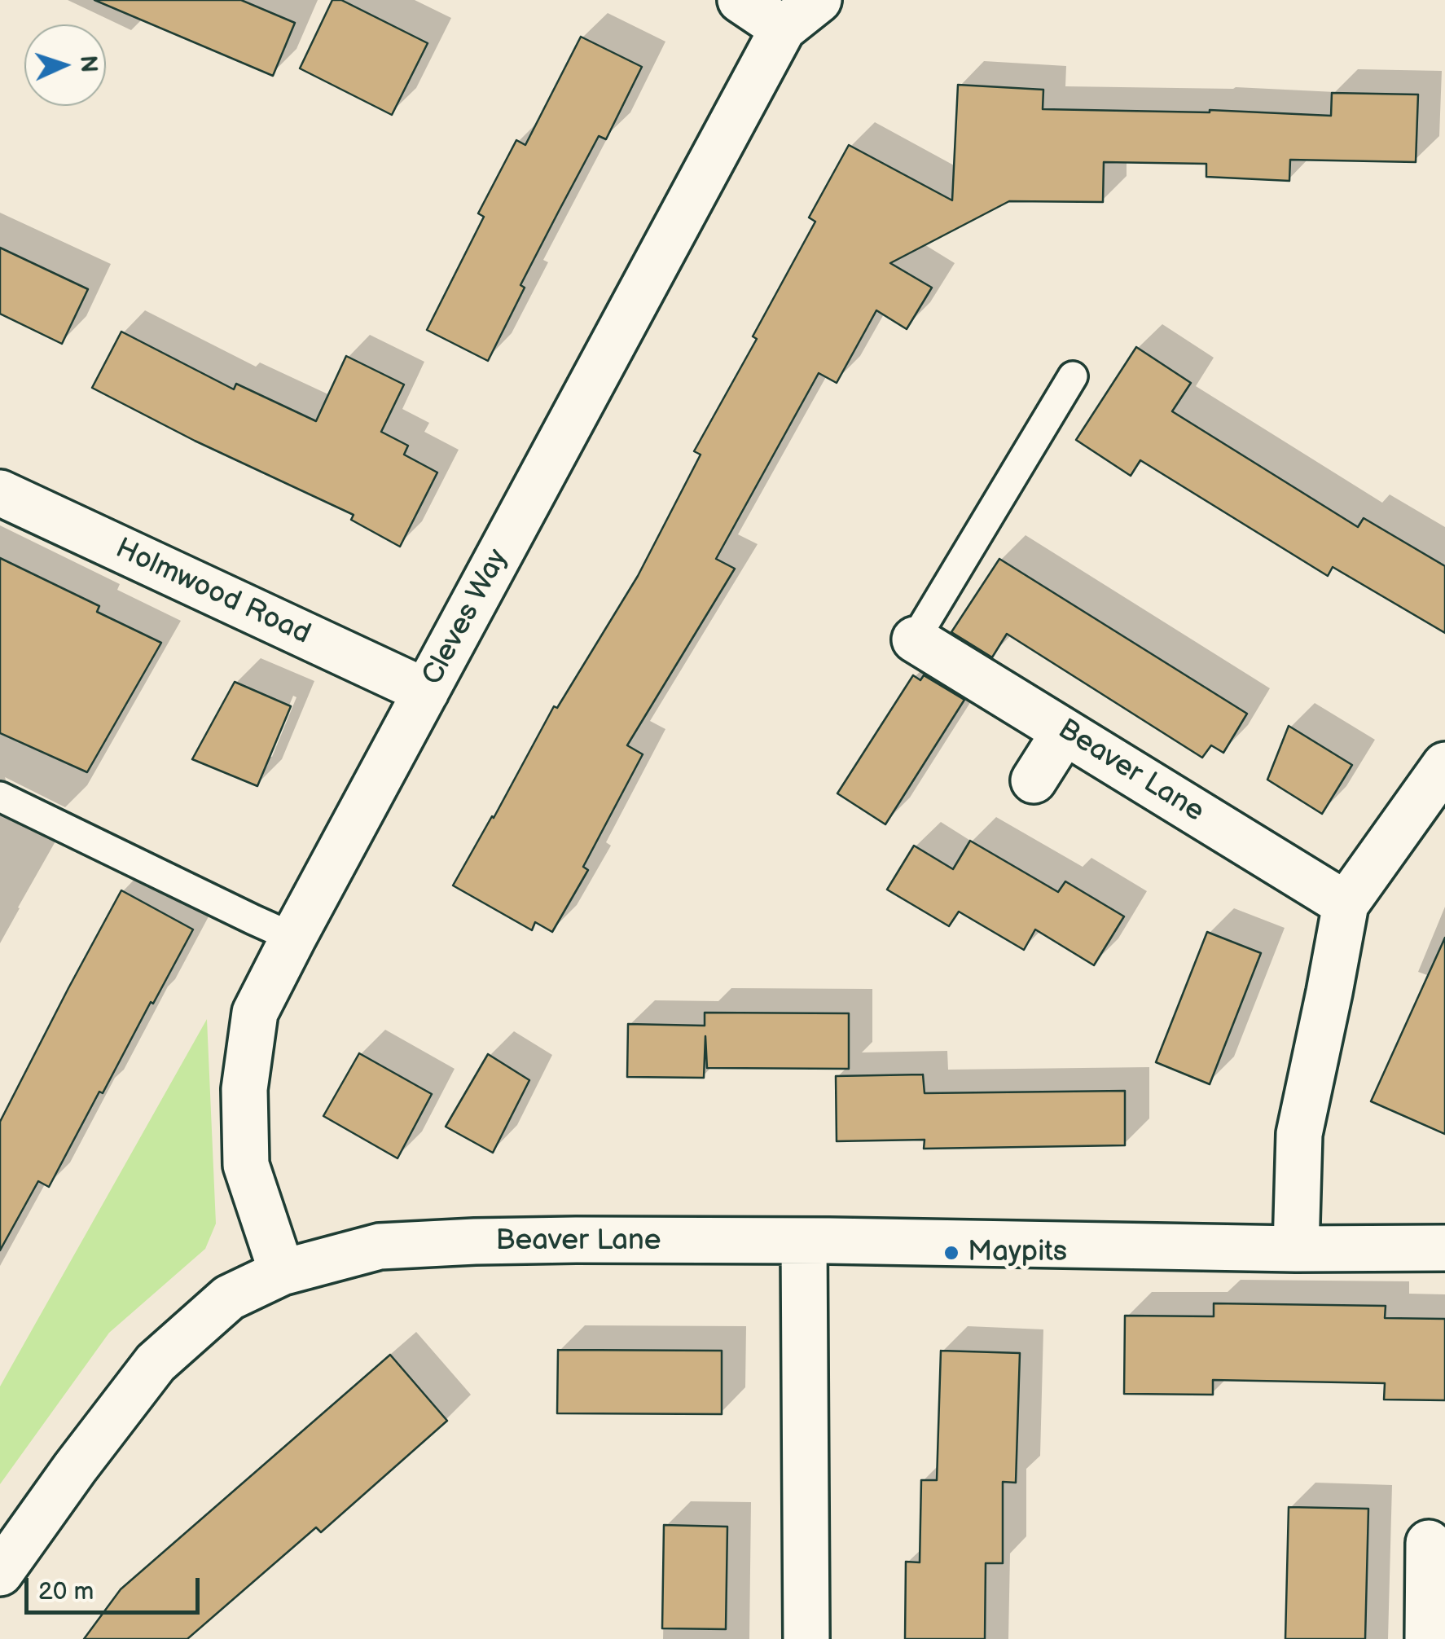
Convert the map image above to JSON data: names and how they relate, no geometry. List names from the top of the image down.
{
  "streets": {
    "street": ["Holmwood Road", "Cleves Way", "Beaver Lane"]
  },
  "crossings": [
    ["Holmwood Road", "Cleves Way"],
    ["Cleves Way", "Beaver Lane"]
  ],
  "places": ["Maypits"],
  "scale_bar": "20 m",
  "north": "right"
}
